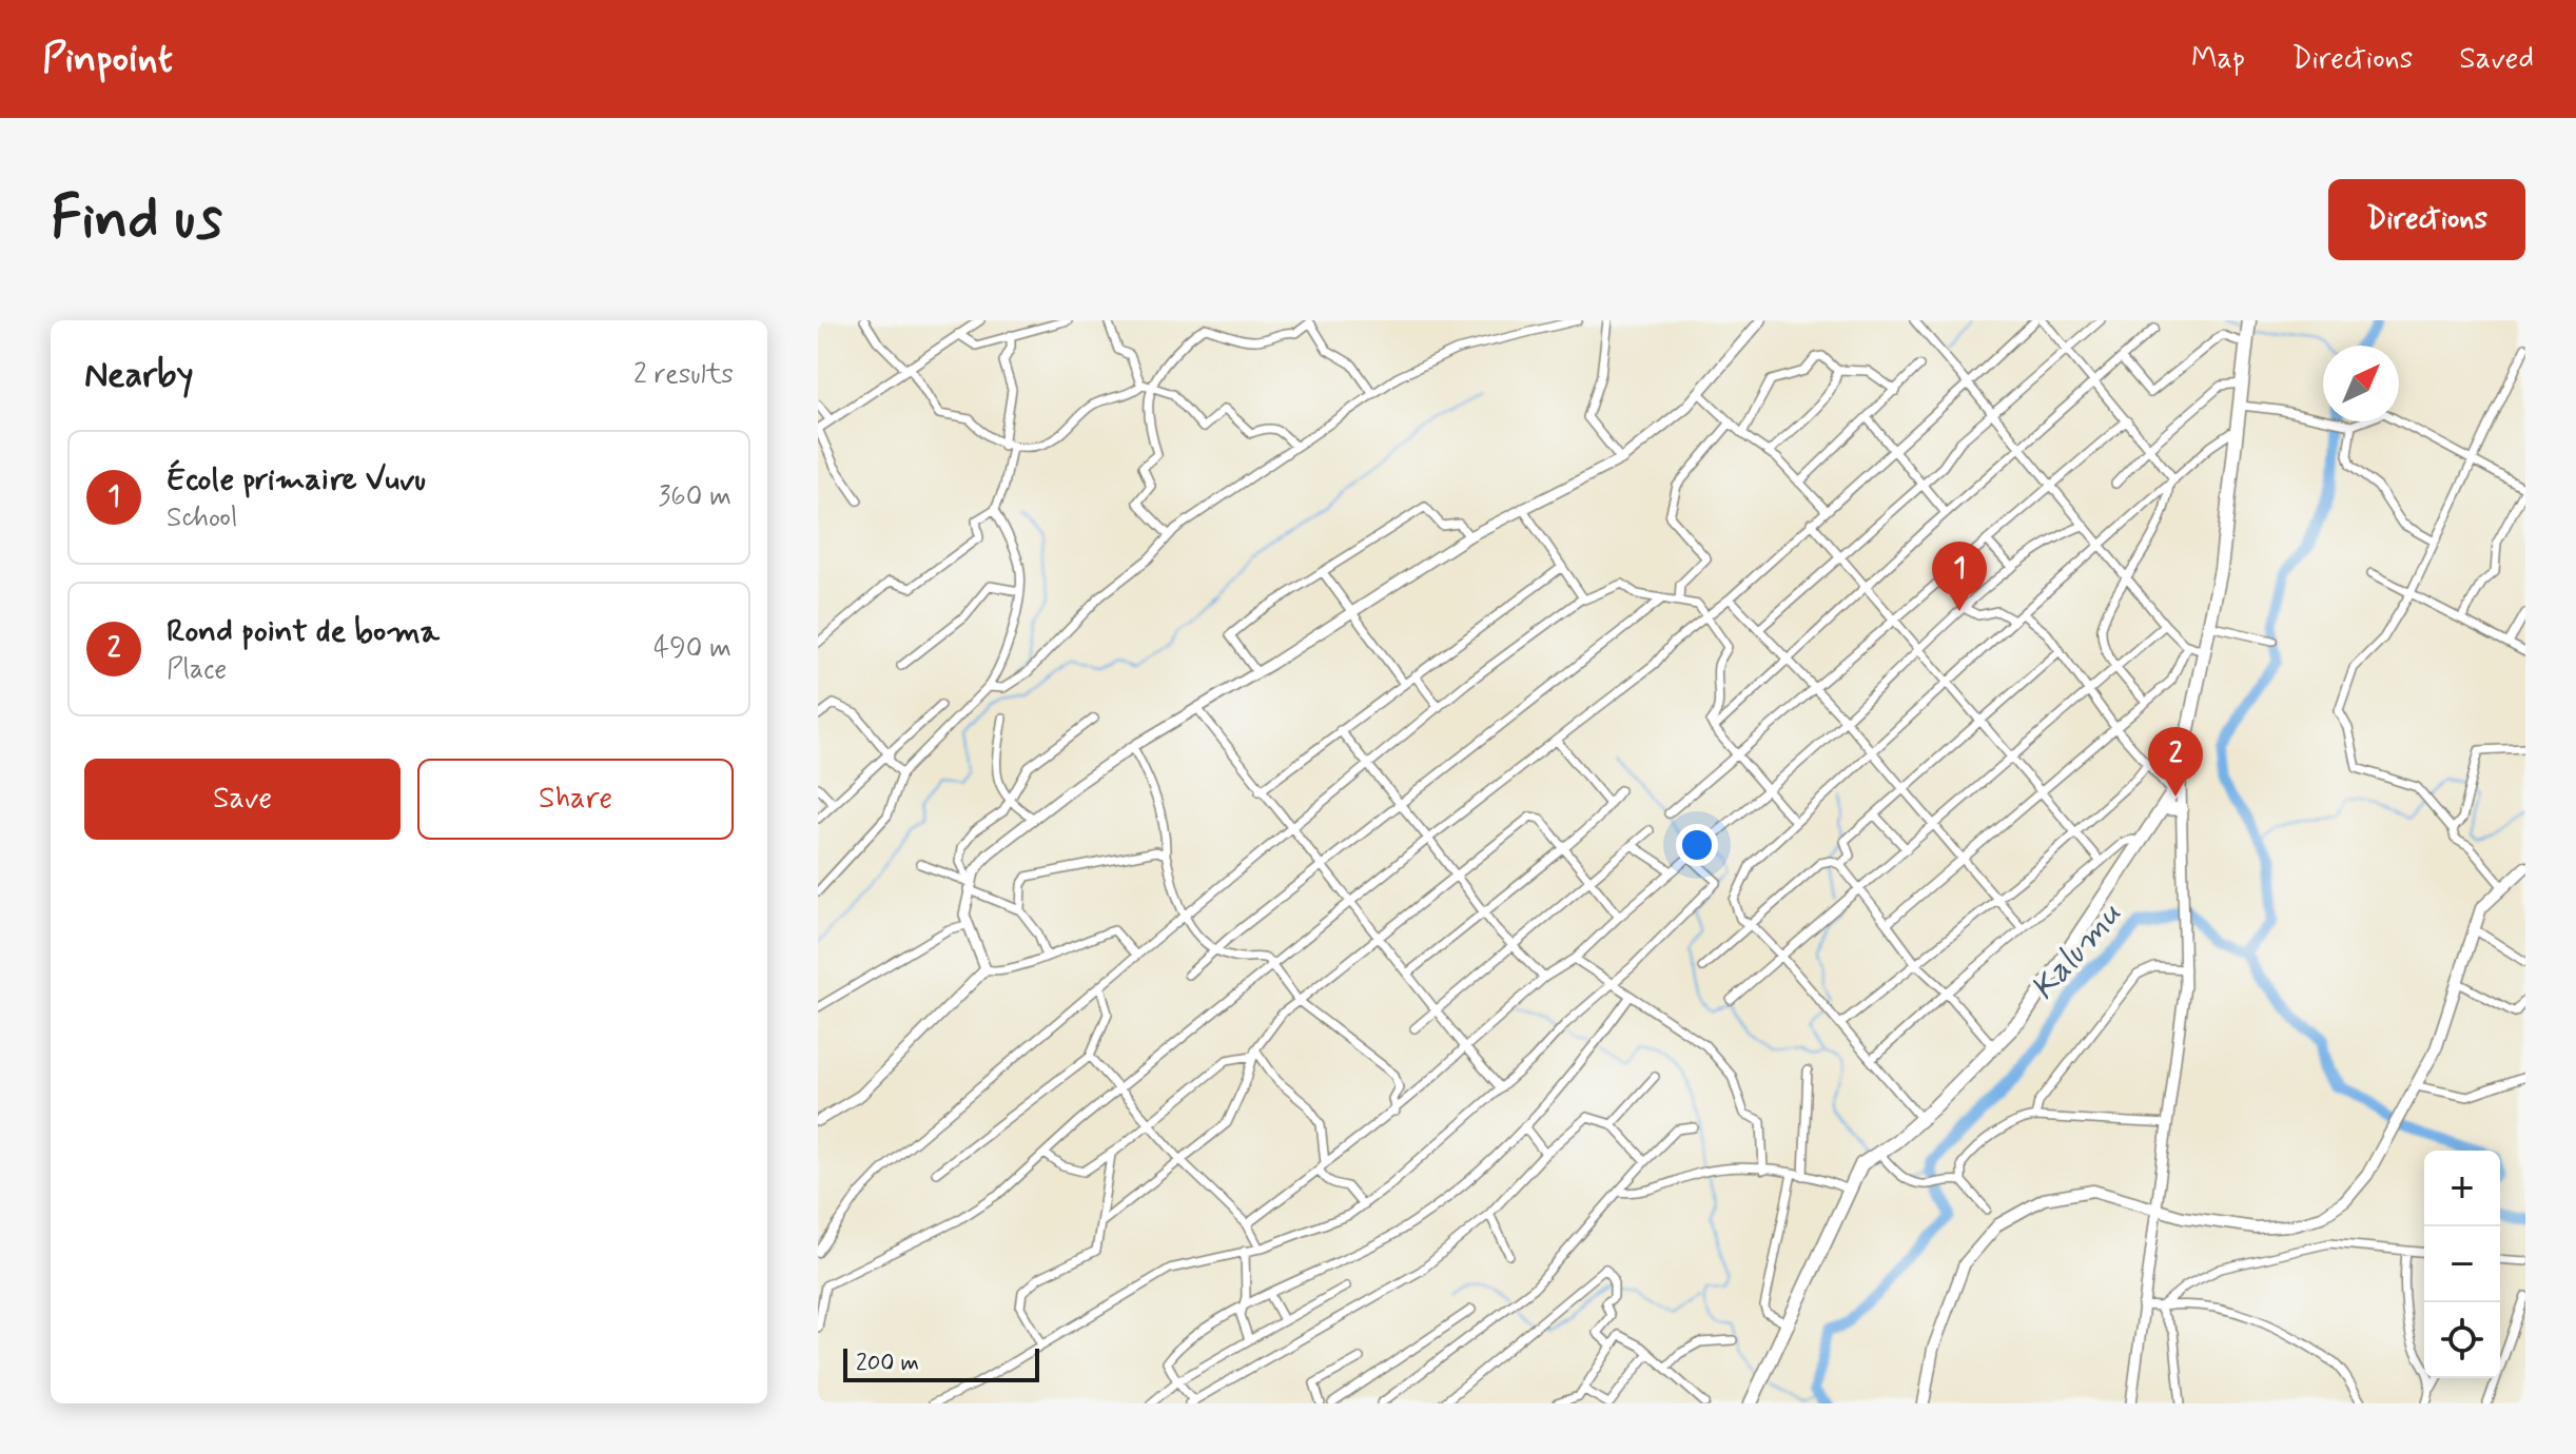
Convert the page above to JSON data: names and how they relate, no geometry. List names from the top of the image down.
{
  "water": ["Kalumu"],
  "scale_bar": "200 m",
  "north": "top right",
  "page": {
    "header": "Pinpoint",
    "nav": ["Map", "Directions", "Saved"],
    "buttons": [
      "Directions",
      ["Save", "Share"]
    ],
    "title": "Find us",
    "heading": ["Nearby", "2 results"],
    "list": [
      {
        "mark": "1",
        "name": "École primaire Vuvu",
        "note": "School",
        "value": "360 m"
      },
      {
        "mark": "2",
        "name": "Rond point de boma",
        "note": "Place",
        "value": "490 m"
      }
    ],
    "pins": ["1", "2"],
    "map_buttons": ["+", "−"],
    "scale": "200 m"
  }
}
